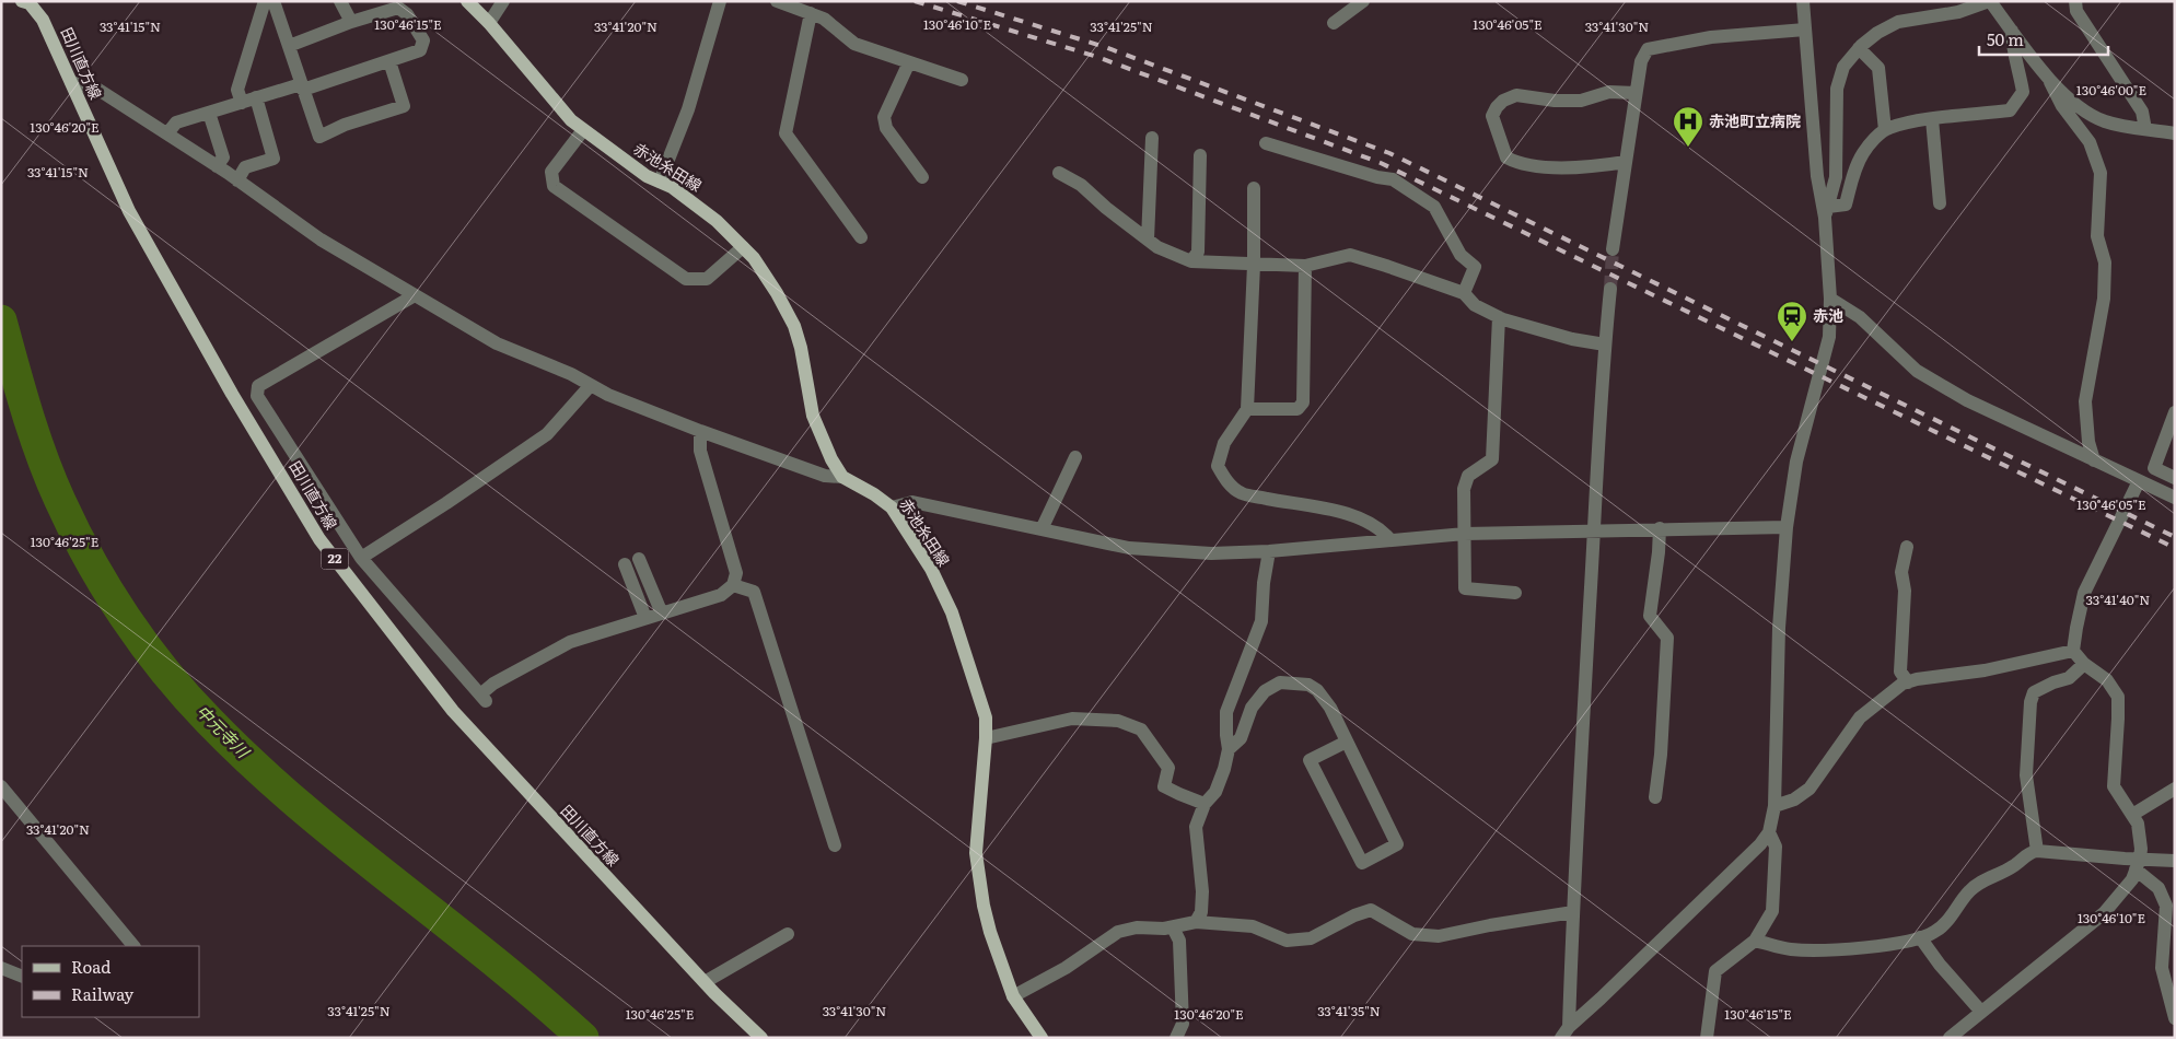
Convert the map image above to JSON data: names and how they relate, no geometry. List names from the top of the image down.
{
  "streets": {
    "main road": ["田川直方線", "赤池糸田線", "22"]
  },
  "water": ["中元寺川"],
  "places": {
    "hospital": ["赤池町立病院"],
    "station": ["赤池"]
  },
  "legend": ["Road", "Railway"],
  "scale_bar": "50 m",
  "coordinates": [
    "130°46'15\"E",
    "130°46'10\"E",
    "130°46'05\"E",
    "33°41'15\"N",
    "33°41'20\"N",
    "33°41'25\"N",
    "33°41'30\"N",
    "130°46'00\"E",
    "130°46'20\"E",
    "130°46'25\"E",
    "33°41'40\"N",
    "33°41'35\"N"
  ]
}
